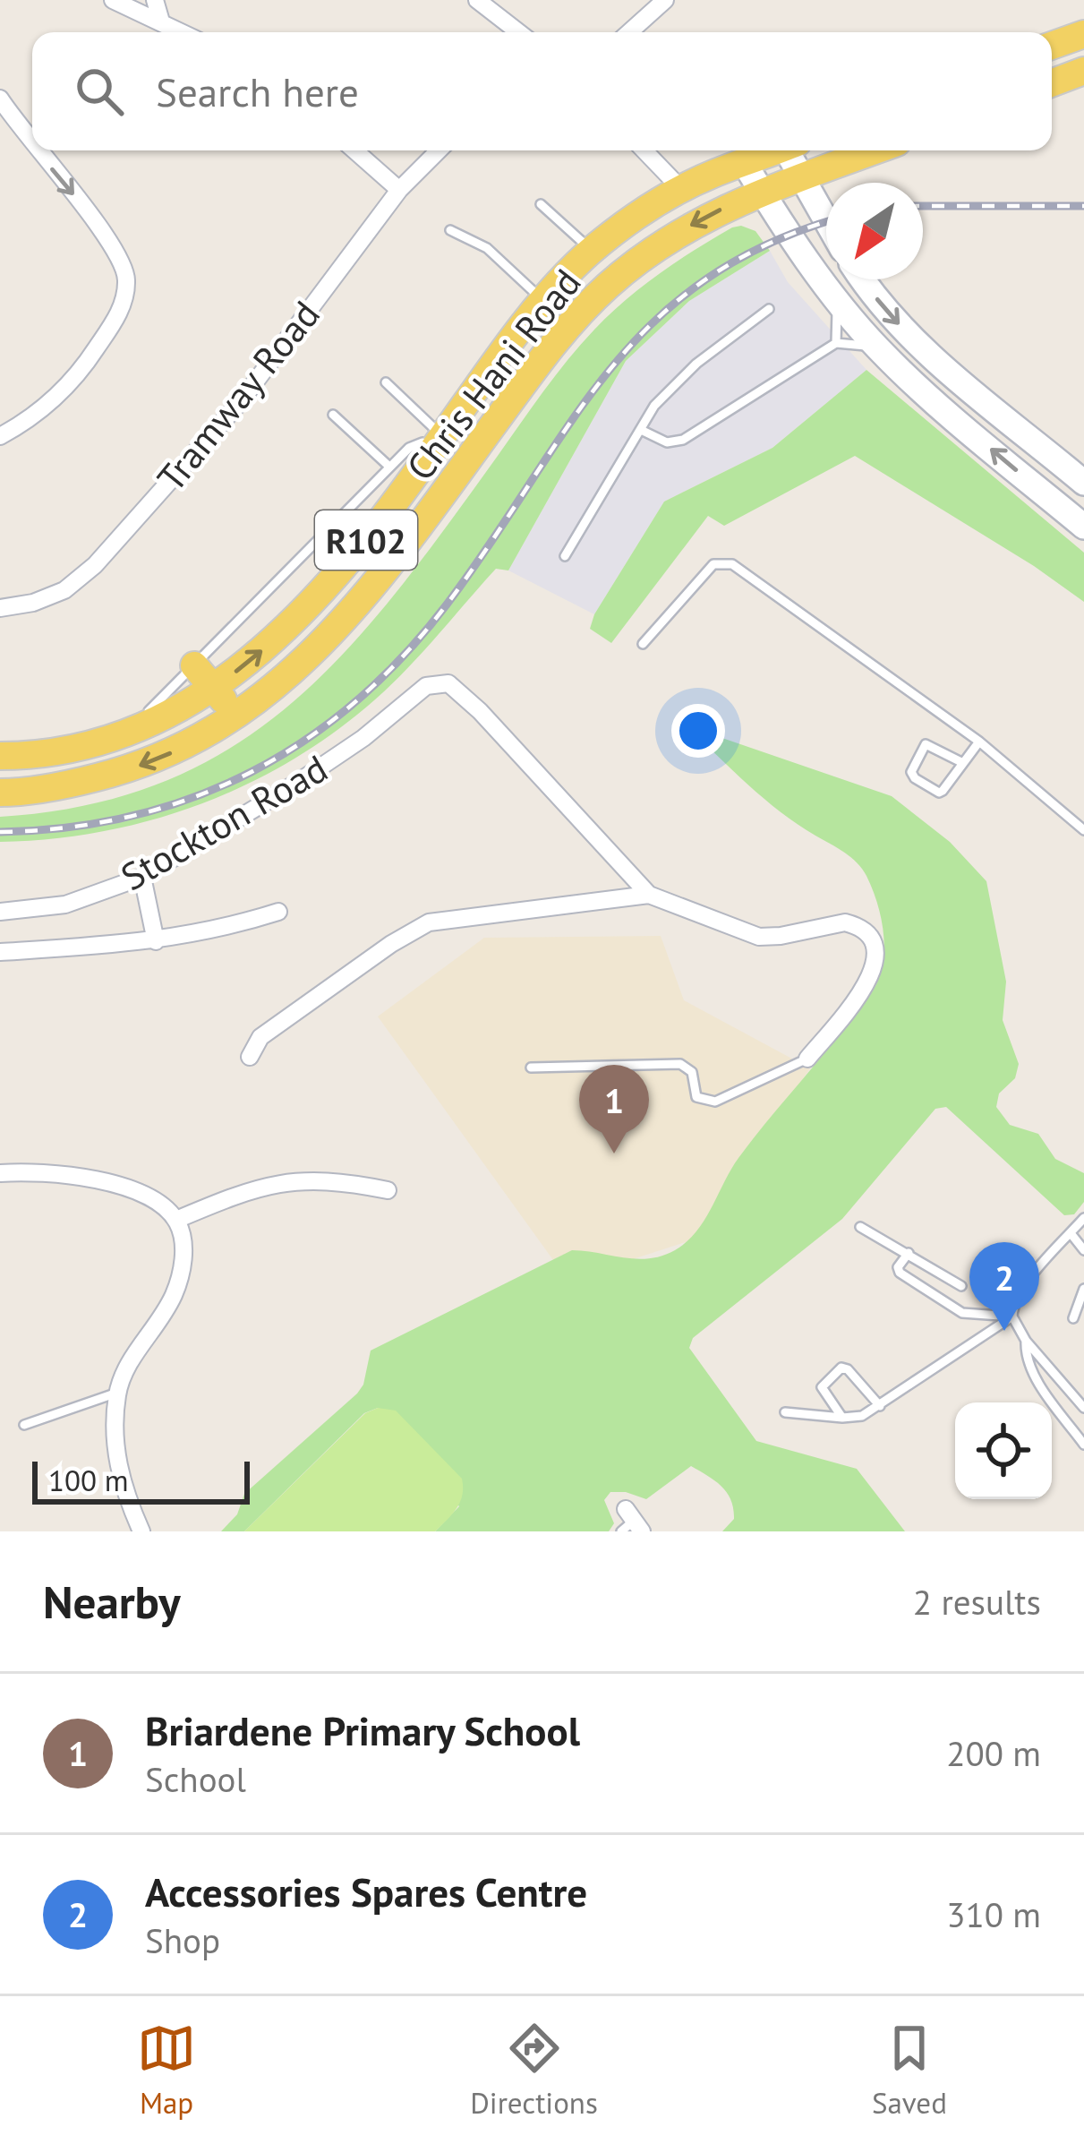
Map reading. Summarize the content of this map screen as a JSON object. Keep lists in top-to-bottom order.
{
  "streets": {
    "main road": ["Chris Hani Road", "R102"],
    "street": ["Tramway Road", "Stockton Road"]
  },
  "scale_bar": "100 m",
  "north": "bottom left",
  "page": {
    "search": "Search here",
    "pins": ["1", "2"],
    "scale": "100 m",
    "heading": ["Nearby", "2 results"],
    "list": [
      {
        "mark": "1",
        "name": "Briardene Primary School",
        "note": "School",
        "value": "200 m"
      },
      {
        "mark": "2",
        "name": "Accessories Spares Centre",
        "note": "Shop",
        "value": "310 m"
      }
    ],
    "nav": ["Map", "Directions", "Saved"]
  }
}
